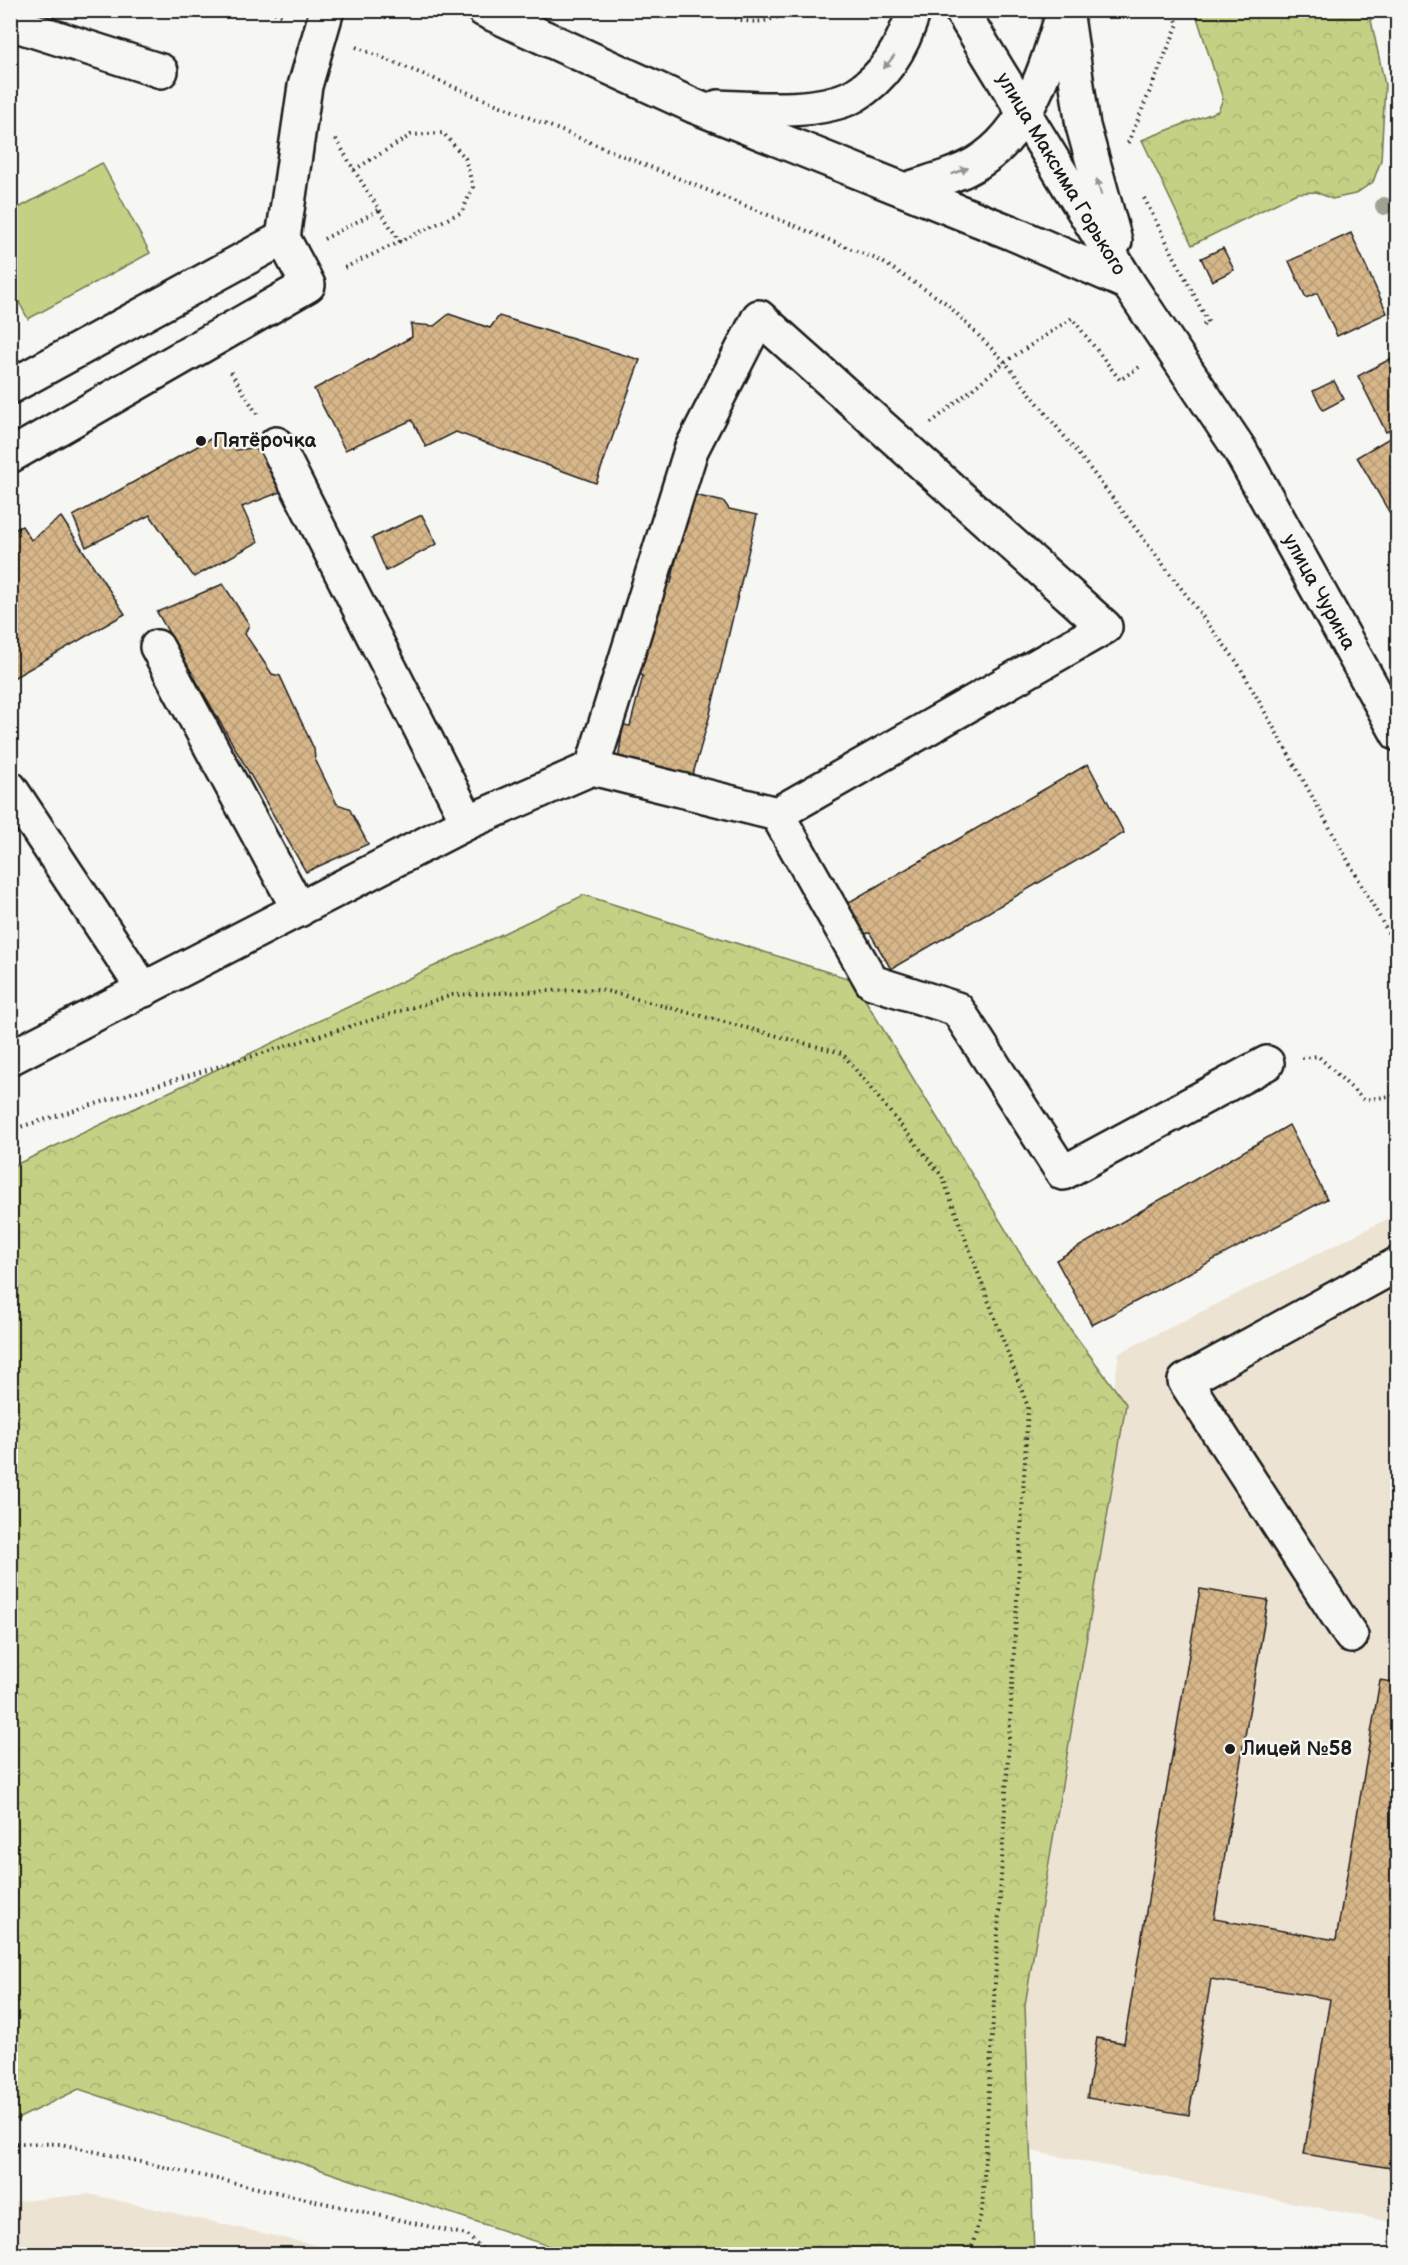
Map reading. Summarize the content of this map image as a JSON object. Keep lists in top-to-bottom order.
{
  "streets": {
    "street": ["улица Максима Горького", "улица Чурина"]
  },
  "crossings": [
    ["улица Максима Горького", "улица Чурина"]
  ],
  "places": ["Пятёрочка", "Лицей №58"]
}
